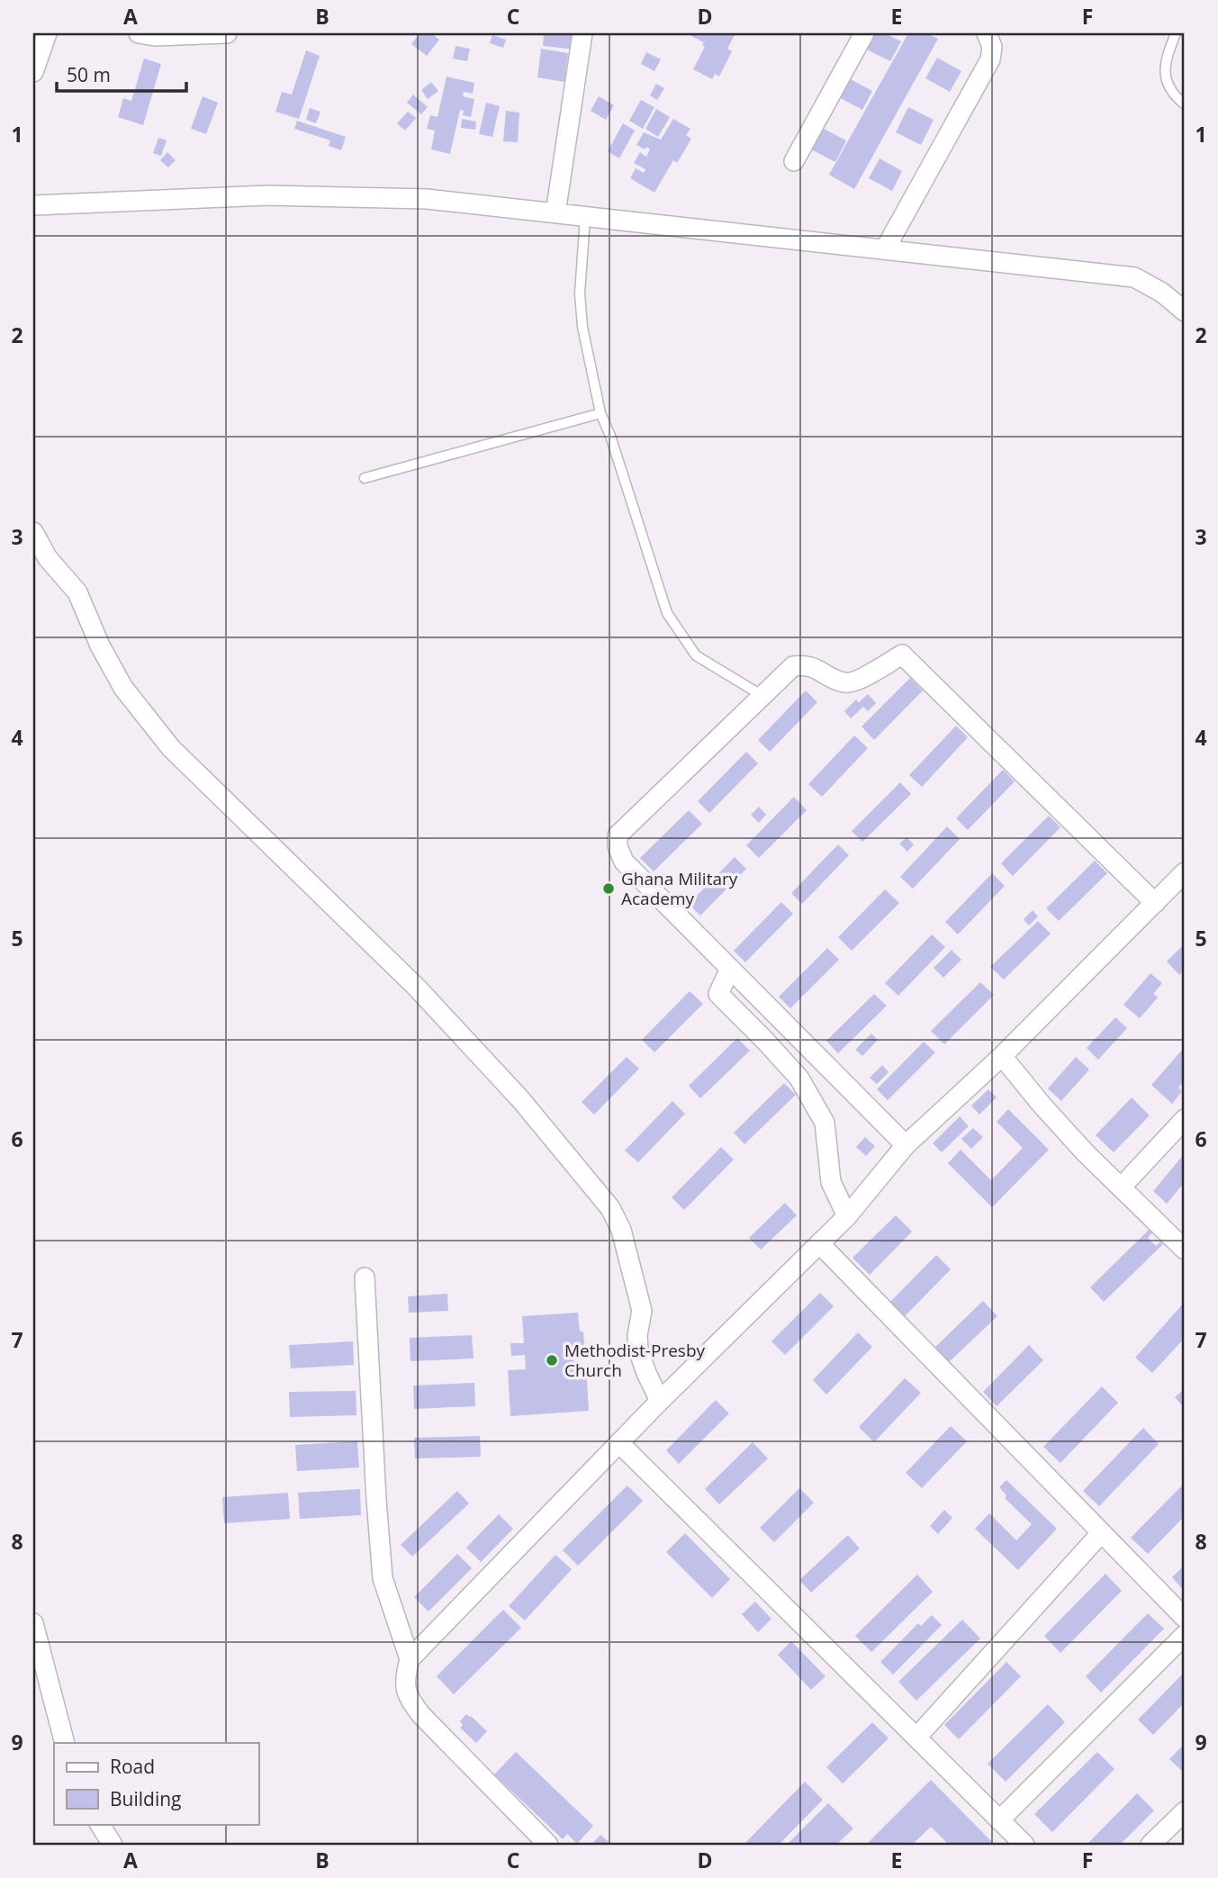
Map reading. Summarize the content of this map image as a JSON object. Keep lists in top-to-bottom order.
{
  "places": ["Ghana Military Academy", "Methodist-Presby Church"],
  "legend": ["Road", "Building"],
  "scale_bar": "50 m",
  "grid": {
    "columns": [
      "A",
      "B",
      "C",
      "D",
      "E",
      "F"
    ],
    "rows": [
      "1",
      "2",
      "3",
      "4",
      "5",
      "6",
      "7",
      "8",
      "9"
    ]
  }
}
